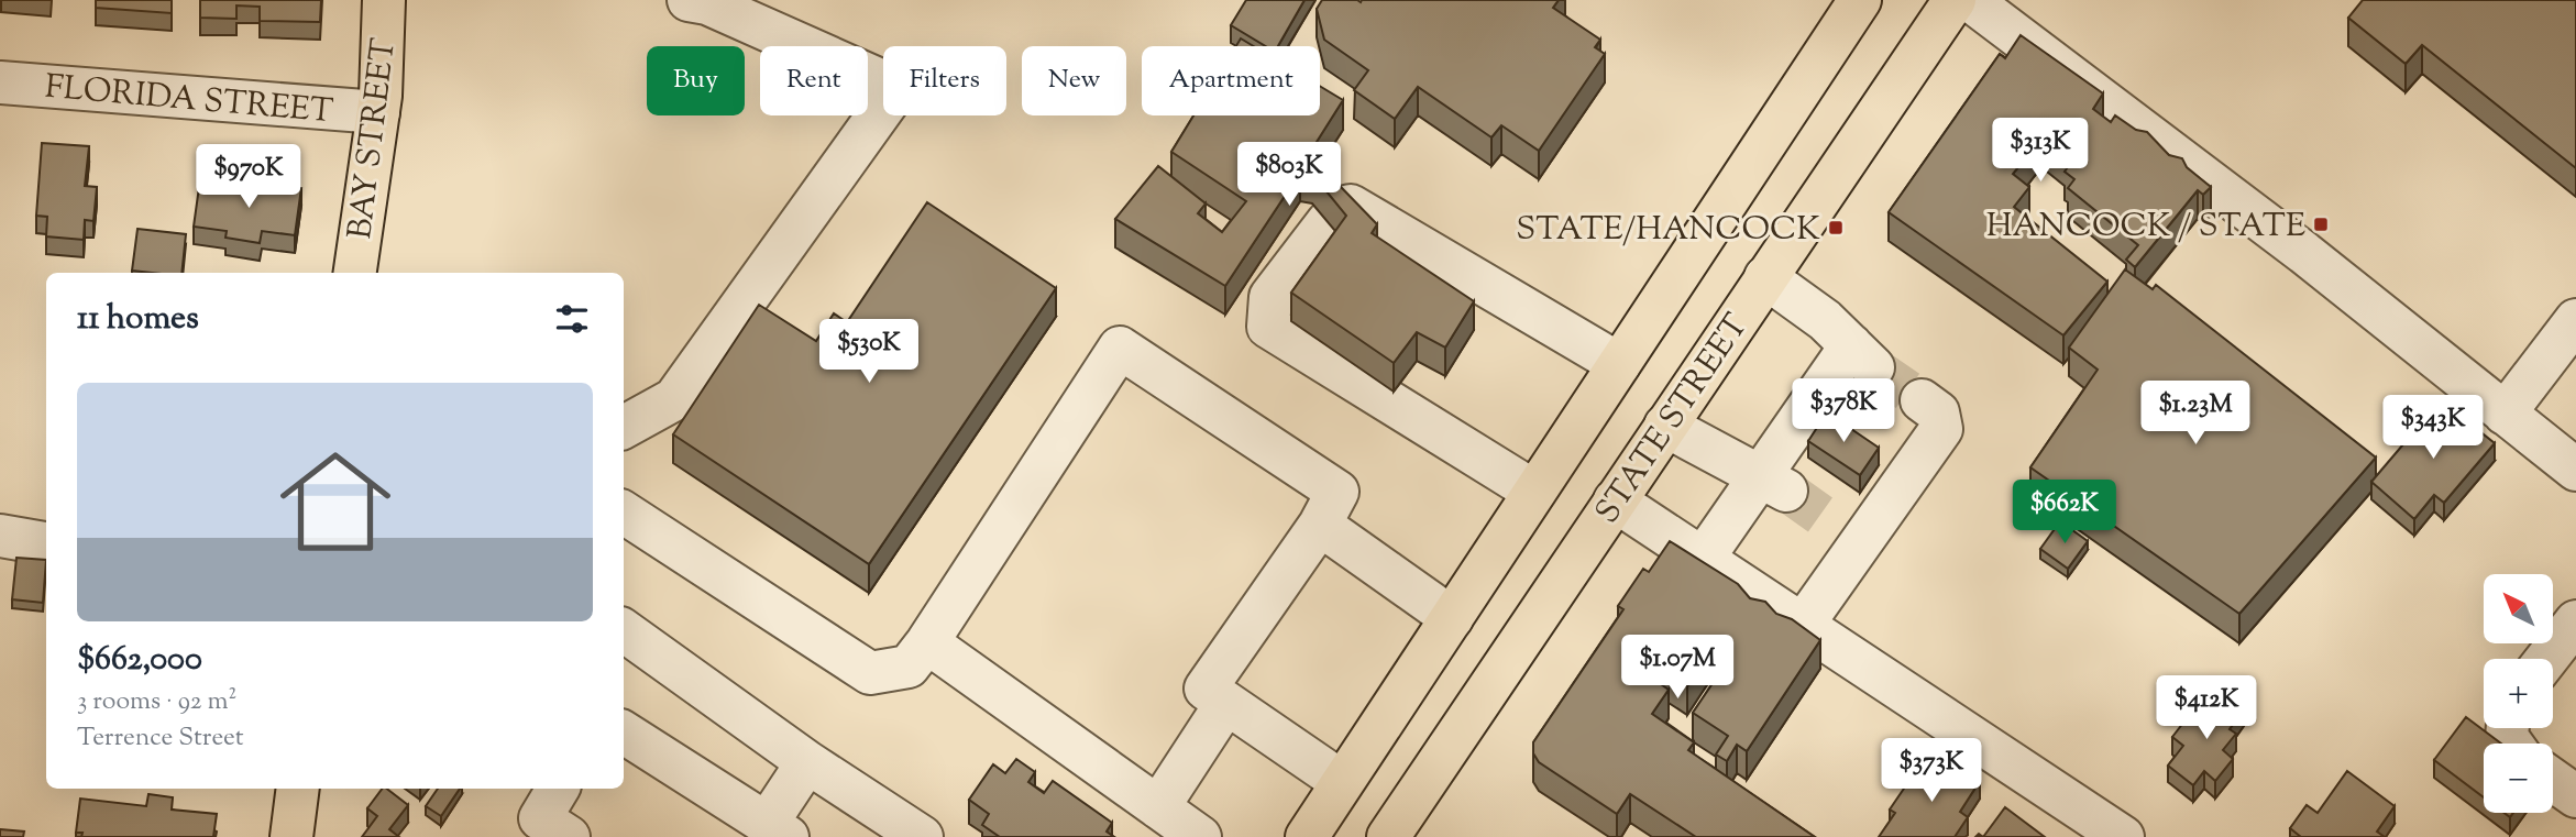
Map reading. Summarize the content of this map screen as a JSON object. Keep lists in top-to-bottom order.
{
  "streets": {
    "main road": ["BAY STREET", "STATE STREET"],
    "street": ["FLORIDA STREET"]
  },
  "crossings": [
    ["FLORIDA STREET", "BAY STREET"]
  ],
  "places": {
    "transit": ["HANCOCK / STATE", "STATE/HANCOCK"]
  },
  "north": "top left",
  "page": {
    "chip": [
      "Buy",
      "Rent",
      "Filters",
      "New",
      "Apartment"
    ],
    "price": [
      "$313K",
      "$803K",
      "$970K",
      "$530K",
      "$378K",
      "$1.23M",
      "$343K",
      "$662K",
      "$1.07M",
      "$412K",
      "$373K"
    ],
    "heading": "11 homes",
    "list": [
      {
        "name": "$662,000",
        "note": "3 rooms · 92 m² · Terrence Street"
      }
    ],
    "map_buttons": ["+", "−"]
  }
}
